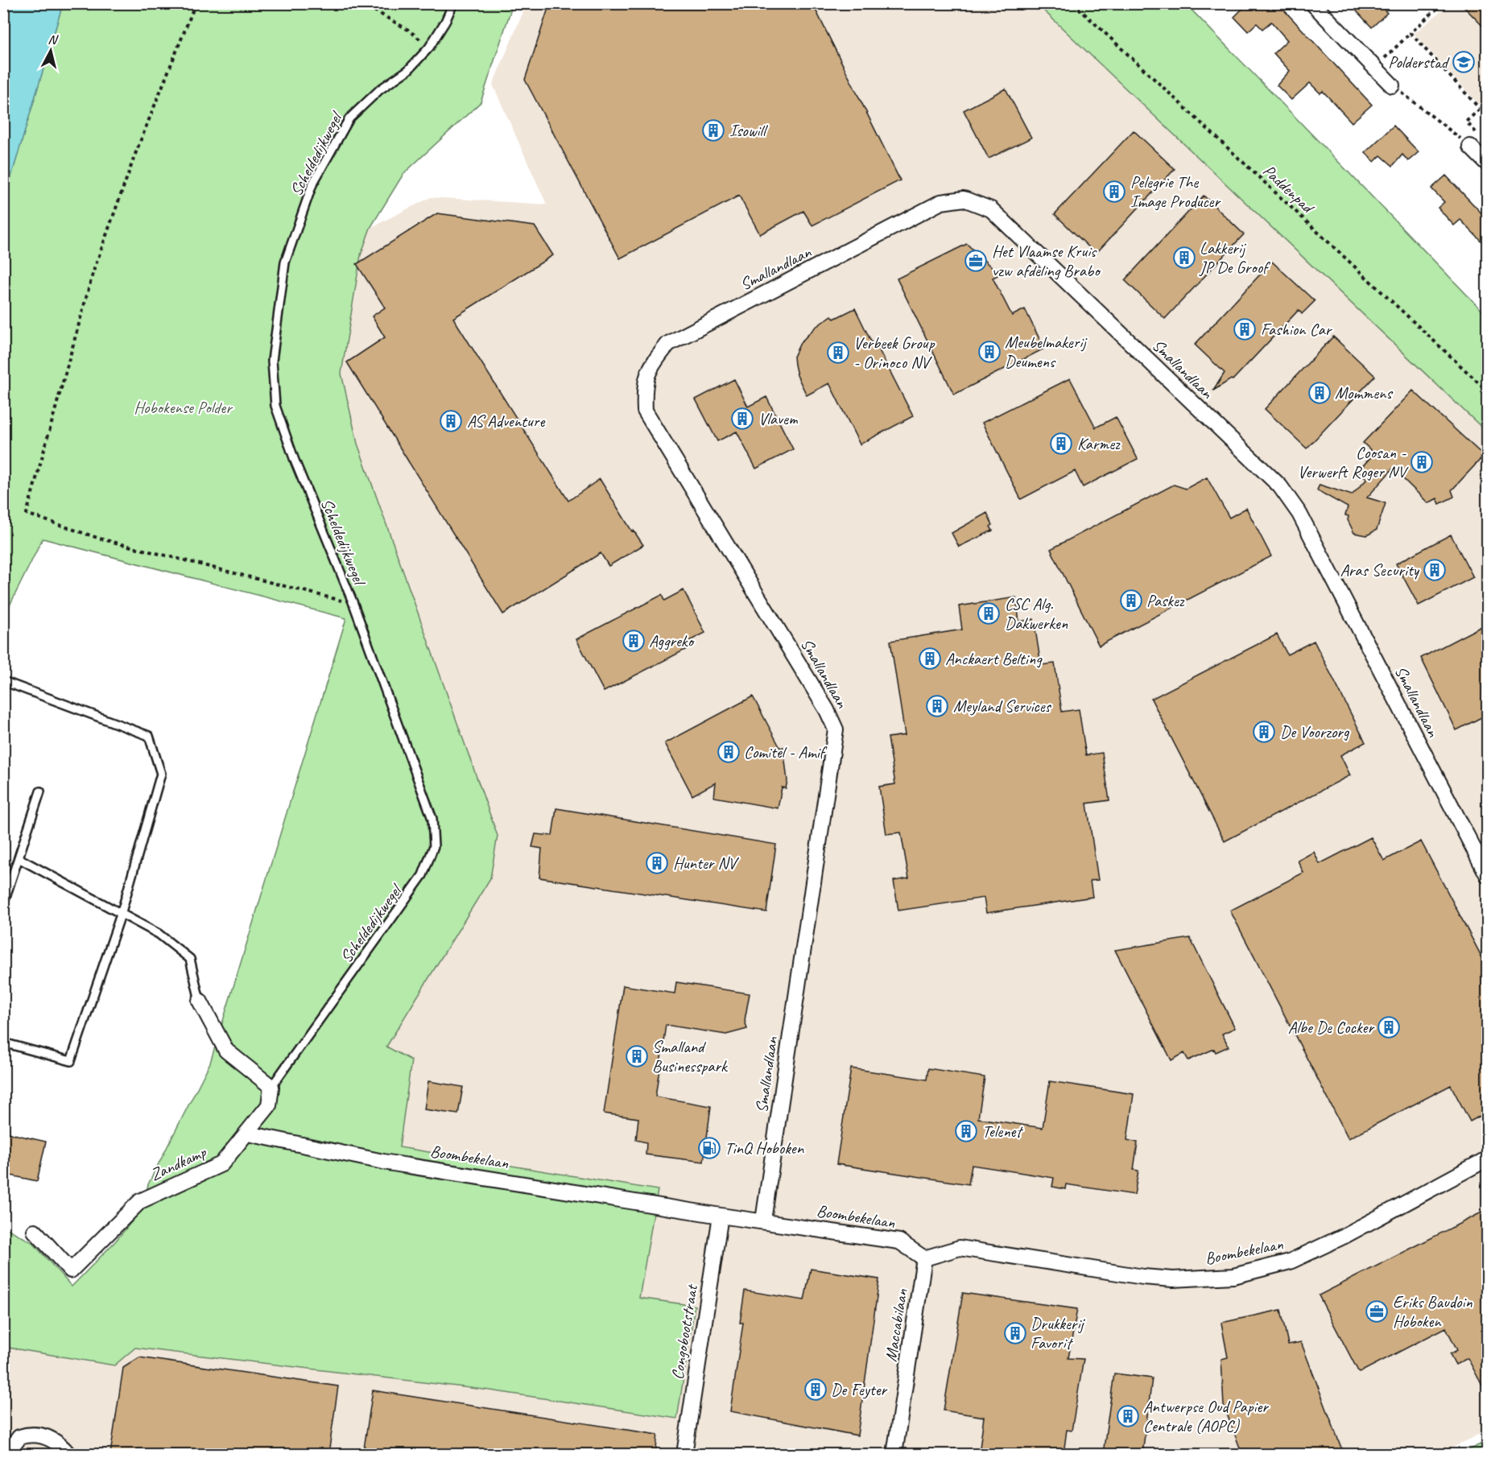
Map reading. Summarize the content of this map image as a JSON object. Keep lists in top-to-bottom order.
{
  "streets": {
    "street": [
      "Smallandlaan",
      "Boombekelaan",
      "Zandkamp",
      "Maccabilaan",
      "Congobootstraat"
    ],
    "lane": ["Scheldedijkwegel"],
    "path": ["Paddenpad"]
  },
  "crossings": [
    ["Scheldedijkwegel", "Zandkamp"],
    ["Smallandlaan", "Boombekelaan"],
    ["Boombekelaan", "Zandkamp"],
    ["Boombekelaan", "Maccabilaan"],
    ["Boombekelaan", "Congobootstraat"]
  ],
  "parks": ["Hobokense Polder"],
  "places": {
    "school or university": ["Polderstad"],
    "building": [
      "Isowill",
      "Pelegrie The Image Producer",
      "Lakkerij JP De Groof",
      "Fashion Car",
      "Meubelmakerij Deumens",
      "Verbeek Group - Orinoco NV",
      "Mommens",
      "Vlavem",
      "AS Adventure",
      "Karmez",
      "Coosan - Verwerft Roger NV",
      "Aras Security",
      "Paskez",
      "CSC Alg. Dakwerken",
      "Aggreko",
      "Anckaert Belting",
      "Meyland Services",
      "De Voorzorg",
      "Comitel - Amif",
      "Hunter NV",
      "Albe De Cocker",
      "Smalland Businesspark",
      "Telenet",
      "Drukkerij Favorit",
      "De Feyter",
      "Antwerpse Oud Papier Centrale (AOPC)"
    ],
    "office": ["Het Vlaamse Kruis vzw afdeling Brabo", "Eriks Baudoin Hoboken"],
    "fuel station": ["TinQ Hoboken"]
  },
  "north": "top"
}
